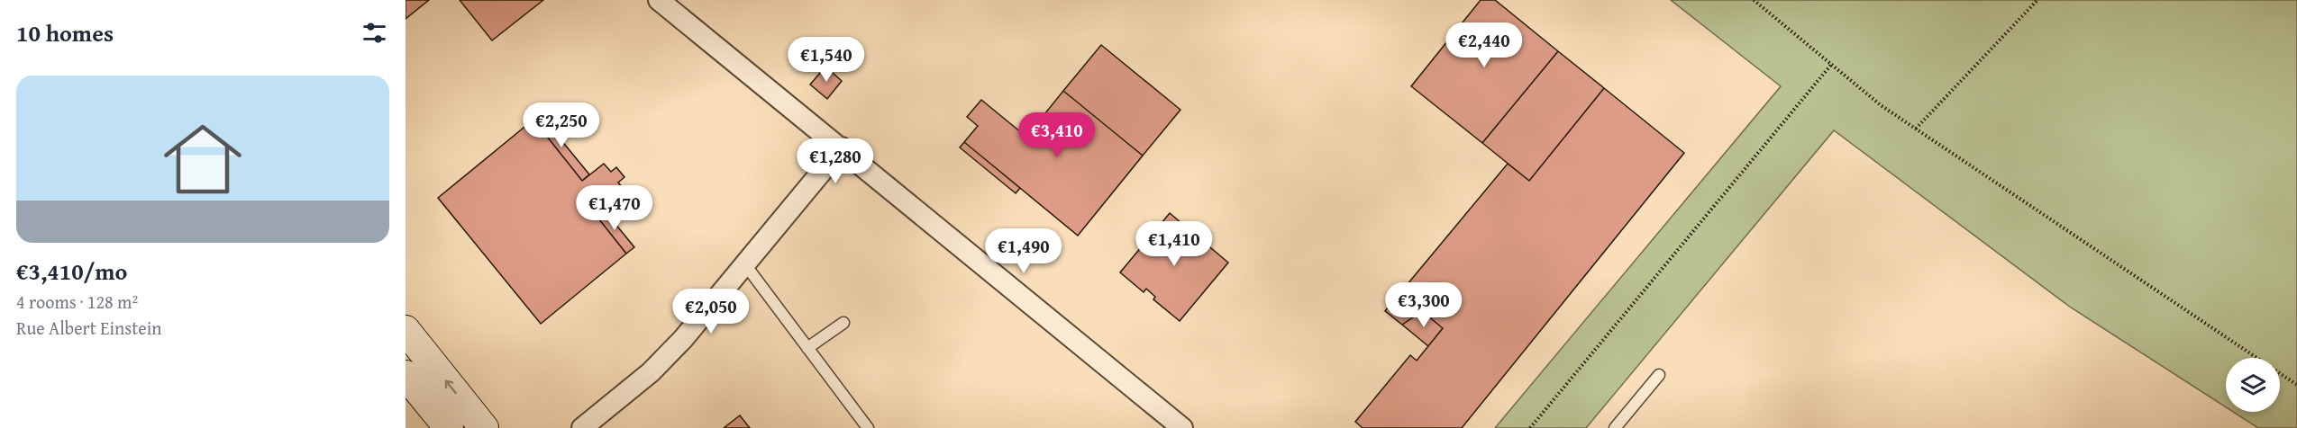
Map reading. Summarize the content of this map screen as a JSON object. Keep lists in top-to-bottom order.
{
  "page": {
    "heading": "10 homes",
    "price": [
      "€2,440",
      "€1,540",
      "€2,250",
      "€3,410",
      "€1,280",
      "€1,470",
      "€1,410",
      "€1,490",
      "€3,300",
      "€2,050"
    ],
    "list": [
      {
        "name": "€3,410/mo",
        "note": "4 rooms · 128 m² · Rue Albert Einstein"
      }
    ]
  }
}
